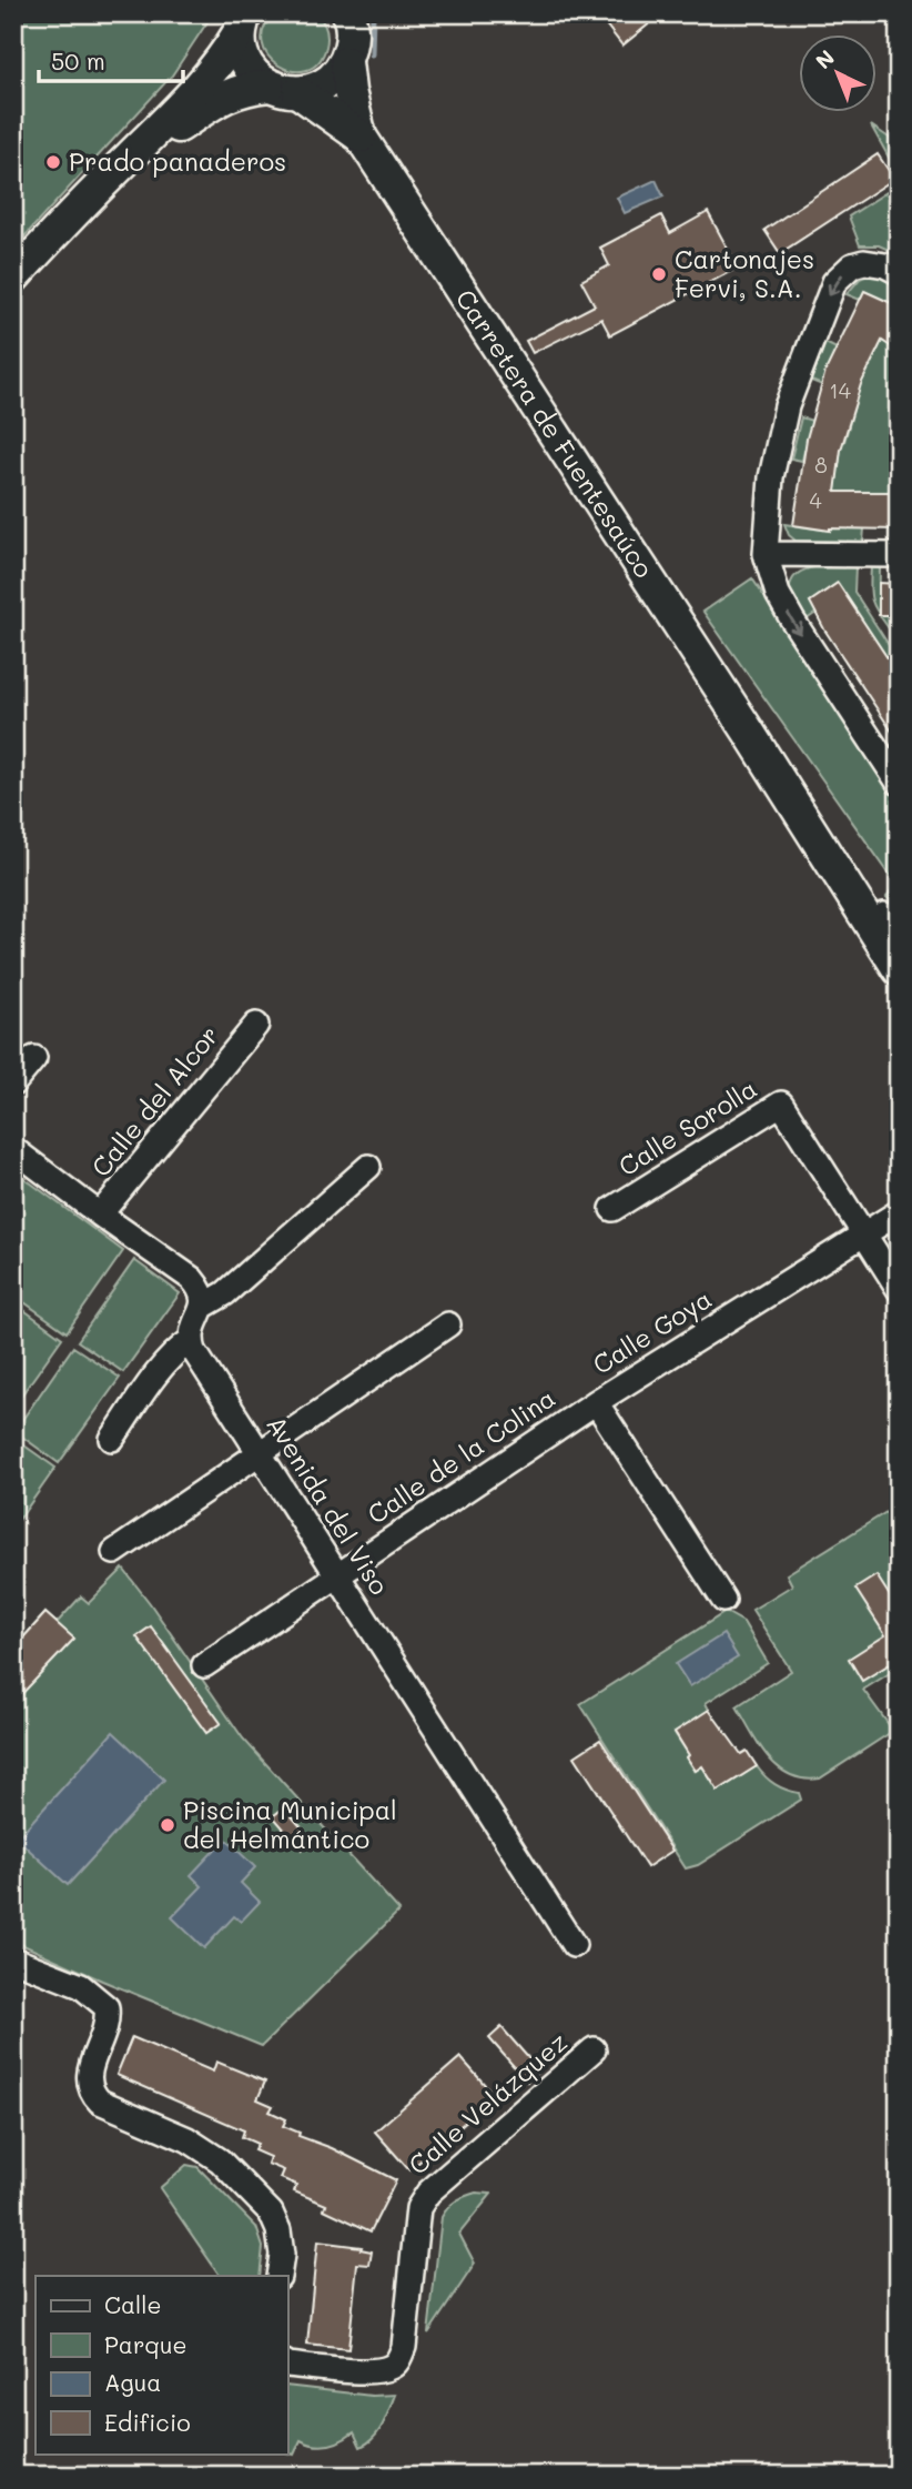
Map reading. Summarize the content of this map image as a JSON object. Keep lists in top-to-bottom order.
{
  "streets": {
    "main road": ["Carretera de Fuentesaúco"],
    "street": [
      "Calle del Alcor",
      "Calle Sorolla",
      "Calle Goya",
      "Calle de la Colina",
      "Avenida del Viso",
      "Calle Velázquez"
    ]
  },
  "crossings": [
    ["Calle Sorolla", "Calle Goya"],
    ["Calle Goya", "Calle de la Colina"],
    ["Calle de la Colina", "Avenida del Viso"]
  ],
  "places": ["Prado panaderos", "Cartonajes Fervi, S.A.", "Piscina Municipal del Helmántico"],
  "house_numbers": ["14", "8", "4"],
  "legend": [
    "Calle",
    "Parque",
    "Agua",
    "Edificio"
  ],
  "scale_bar": "50 m",
  "north": "top left"
}
